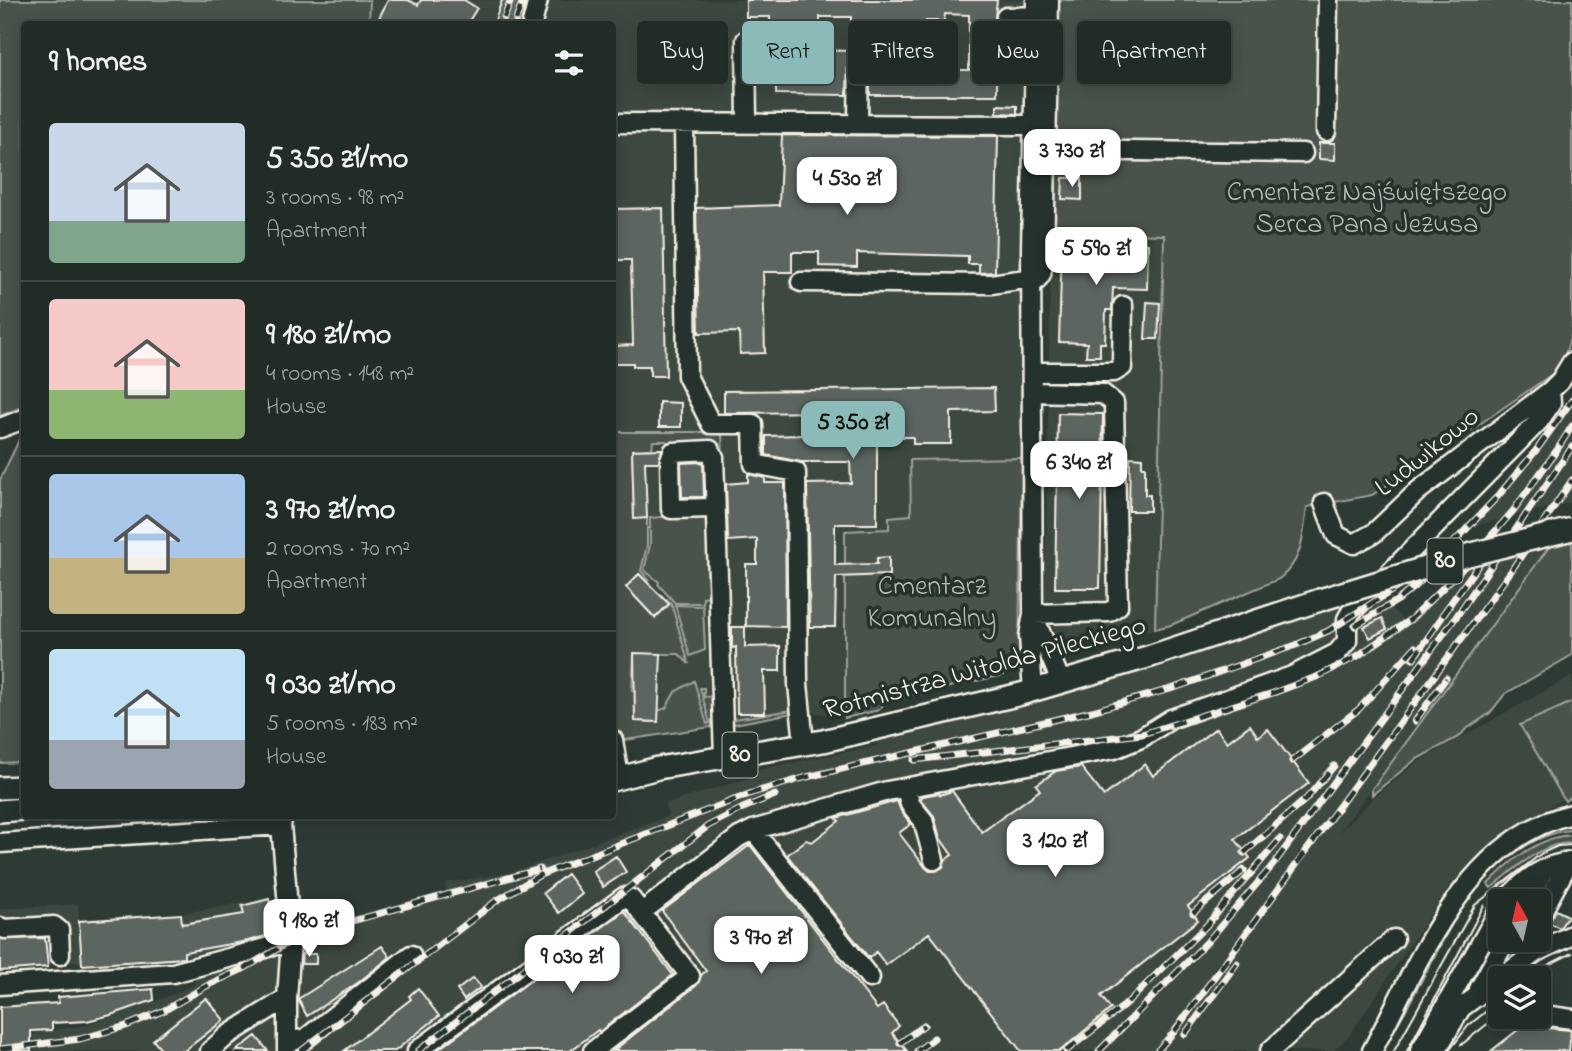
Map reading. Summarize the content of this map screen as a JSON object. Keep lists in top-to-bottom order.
{
  "streets": {
    "main road": ["80", "Rotmistrza Witolda Pileckiego"],
    "street": ["Ludwikowo"]
  },
  "parks": ["Cmentarz Najświętszego Serca Pana Jezusa", "Cmentarz Komunalny"],
  "north": "top",
  "page": {
    "chip": [
      "Buy",
      "Rent",
      "Filters",
      "New",
      "Apartment"
    ],
    "heading": "9 homes",
    "list": [
      {
        "name": "5 350 zł/mo",
        "note": "3 rooms · 98 m² · Apartment"
      },
      {
        "name": "9 180 zł/mo",
        "note": "4 rooms · 148 m² · House"
      },
      {
        "name": "3 970 zł/mo",
        "note": "2 rooms · 70 m² · Apartment"
      },
      {
        "name": "9 030 zł/mo",
        "note": "5 rooms · 183 m² · House"
      }
    ],
    "price": [
      "3 730 zł",
      "4 530 zł",
      "5 590 zł",
      "5 350 zł",
      "6 340 zł",
      "3 120 zł",
      "9 180 zł",
      "3 970 zł",
      "9 030 zł"
    ]
  }
}
